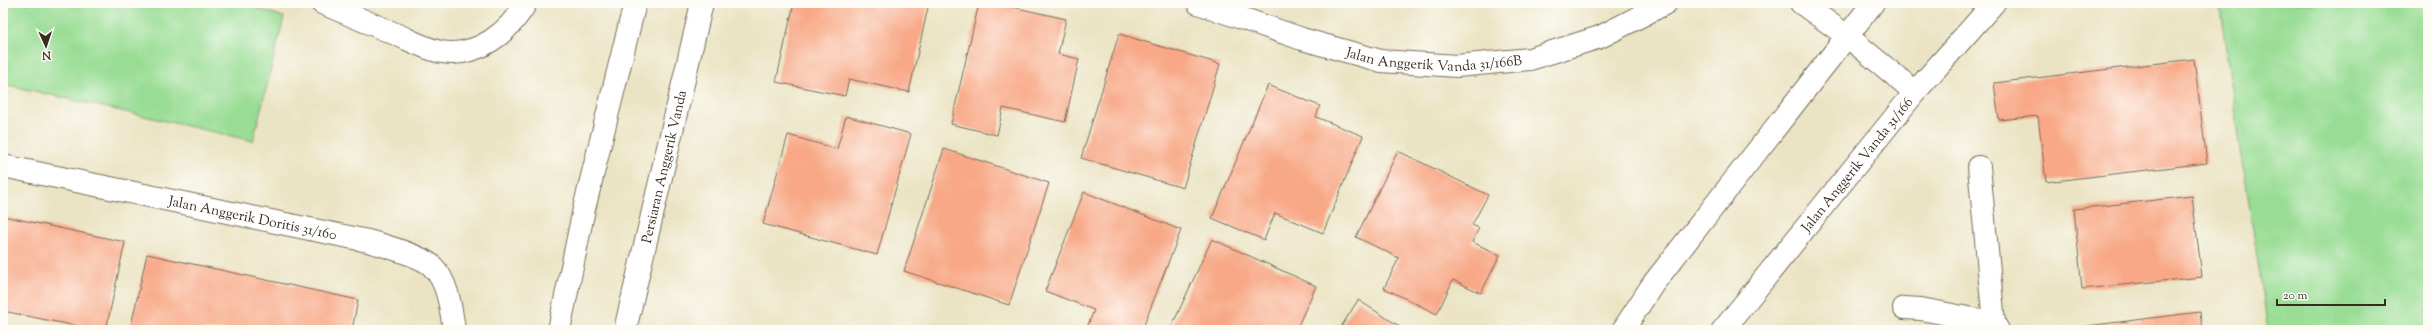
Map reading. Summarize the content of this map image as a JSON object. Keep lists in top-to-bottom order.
{
  "streets": {
    "street": [
      "Jalan Anggerik Vanda 31/166B",
      "Jalan Anggerik Vanda 31/166",
      "Persiaran Anggerik Vanda",
      "Jalan Anggerik Doritis 31/160"
    ]
  },
  "scale_bar": "20 m",
  "north": "bottom"
}
